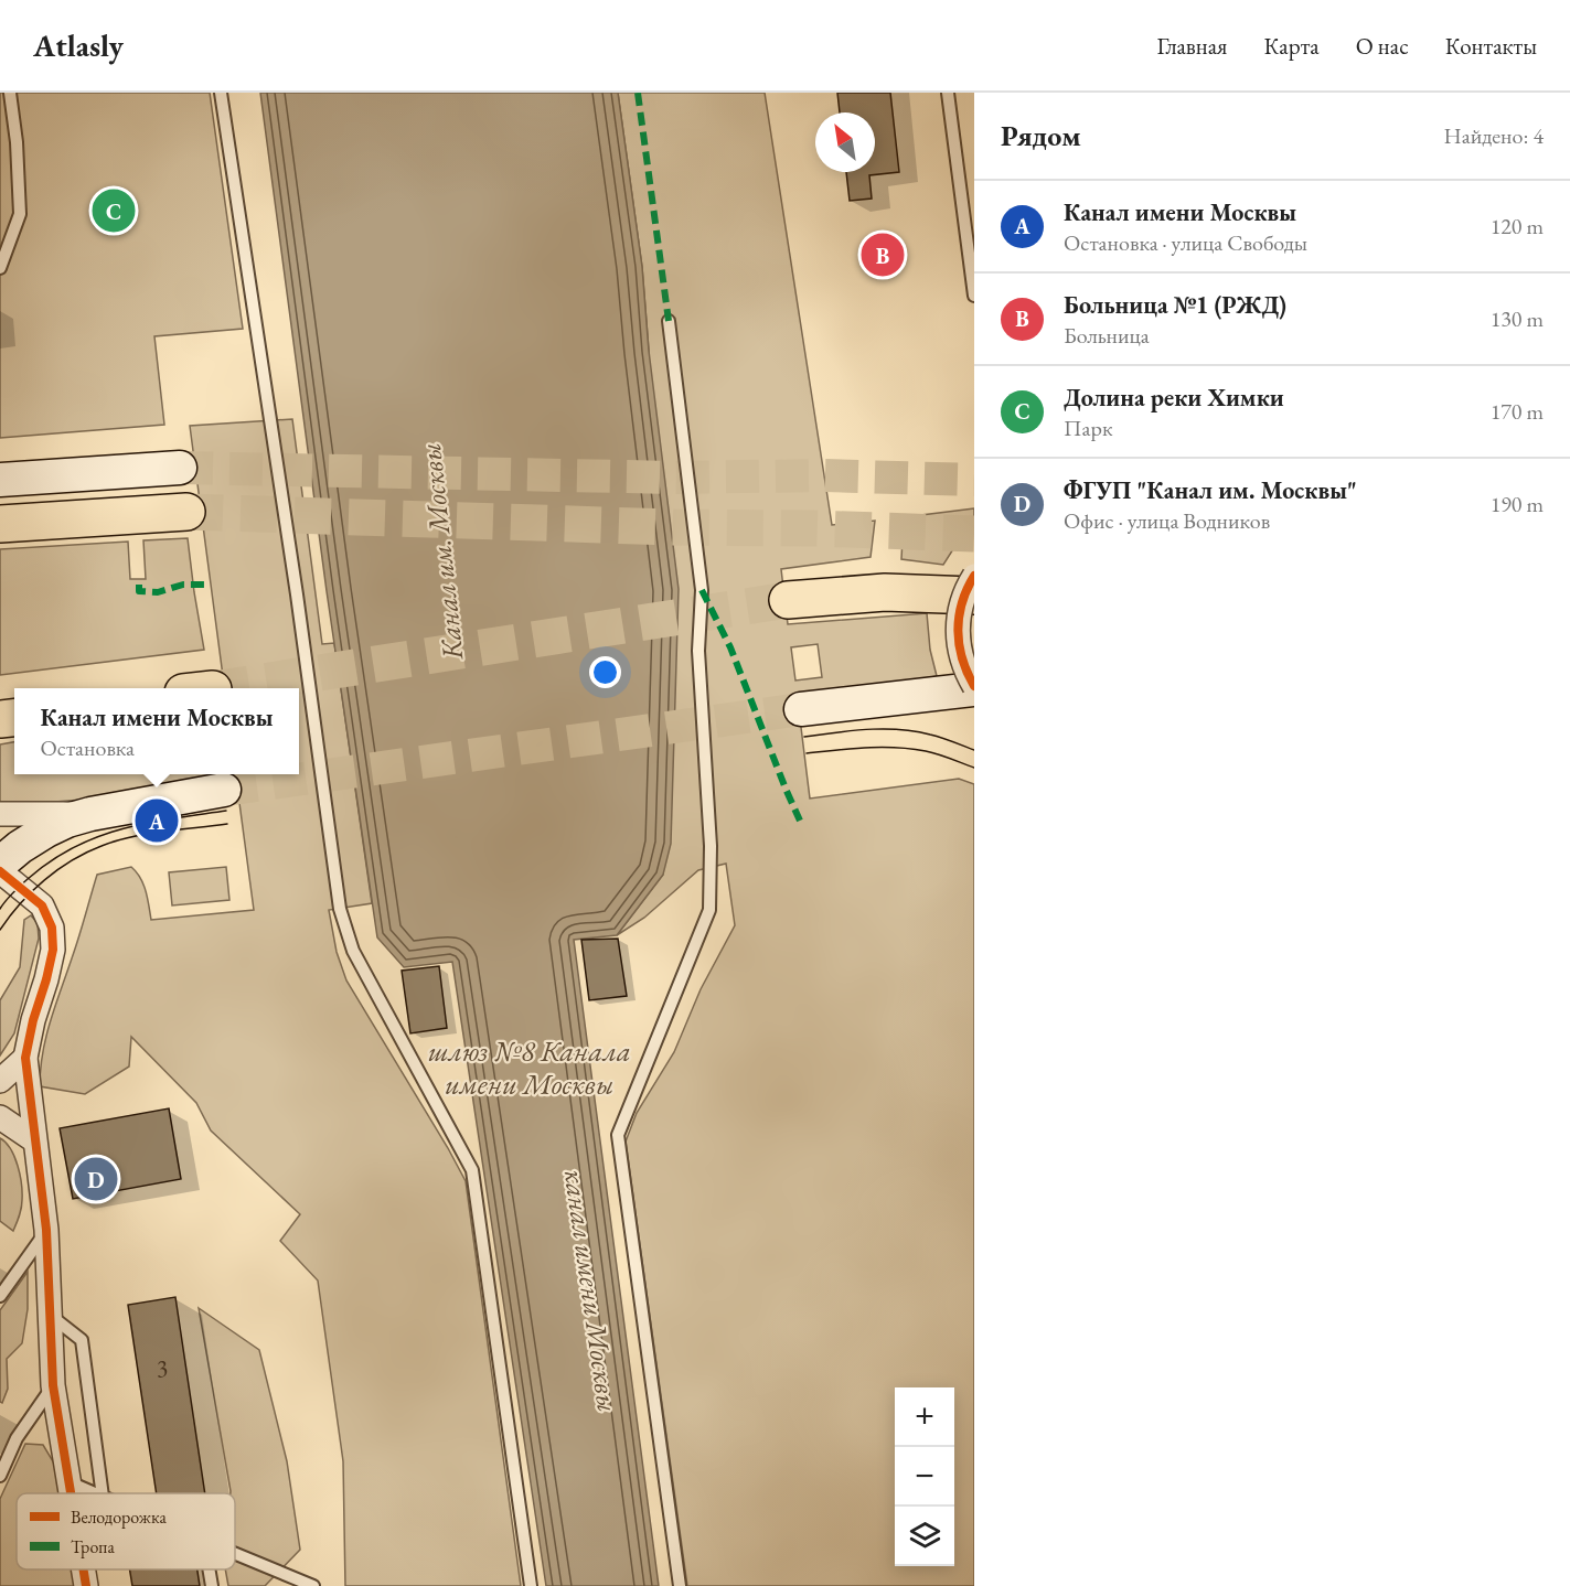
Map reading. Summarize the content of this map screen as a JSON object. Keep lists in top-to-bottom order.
{
  "water": ["Канал им. Москвы", "шлюз №8 Канала имени Москвы", "канал имени Москвы"],
  "house_numbers": ["3"],
  "legend": ["Велодорожка", "Тропа"],
  "north": "top left",
  "page": {
    "header": "Atlasly",
    "nav": [
      "Главная",
      "Карта",
      "О нас",
      "Контакты"
    ],
    "heading": ["Рядом", "Найдено: 4"],
    "list": [
      {
        "mark": "A",
        "name": "Канал имени Москвы",
        "note": "Остановка · улица Свободы",
        "value": "120 m"
      },
      {
        "mark": "B",
        "name": "Больница №1 (РЖД)",
        "note": "Больница",
        "value": "130 m"
      },
      {
        "mark": "C",
        "name": "Долина реки Химки",
        "note": "Парк",
        "value": "170 m"
      },
      {
        "mark": "D",
        "name": "ФГУП \"Канал им. Москвы\"",
        "note": "Офис · улица Водников",
        "value": "190 m"
      }
    ],
    "pins": [
      "C",
      "B",
      "A",
      "D"
    ],
    "popup": ["Канал имени Москвы", "Остановка"],
    "map_buttons": ["+", "−"]
  }
}
